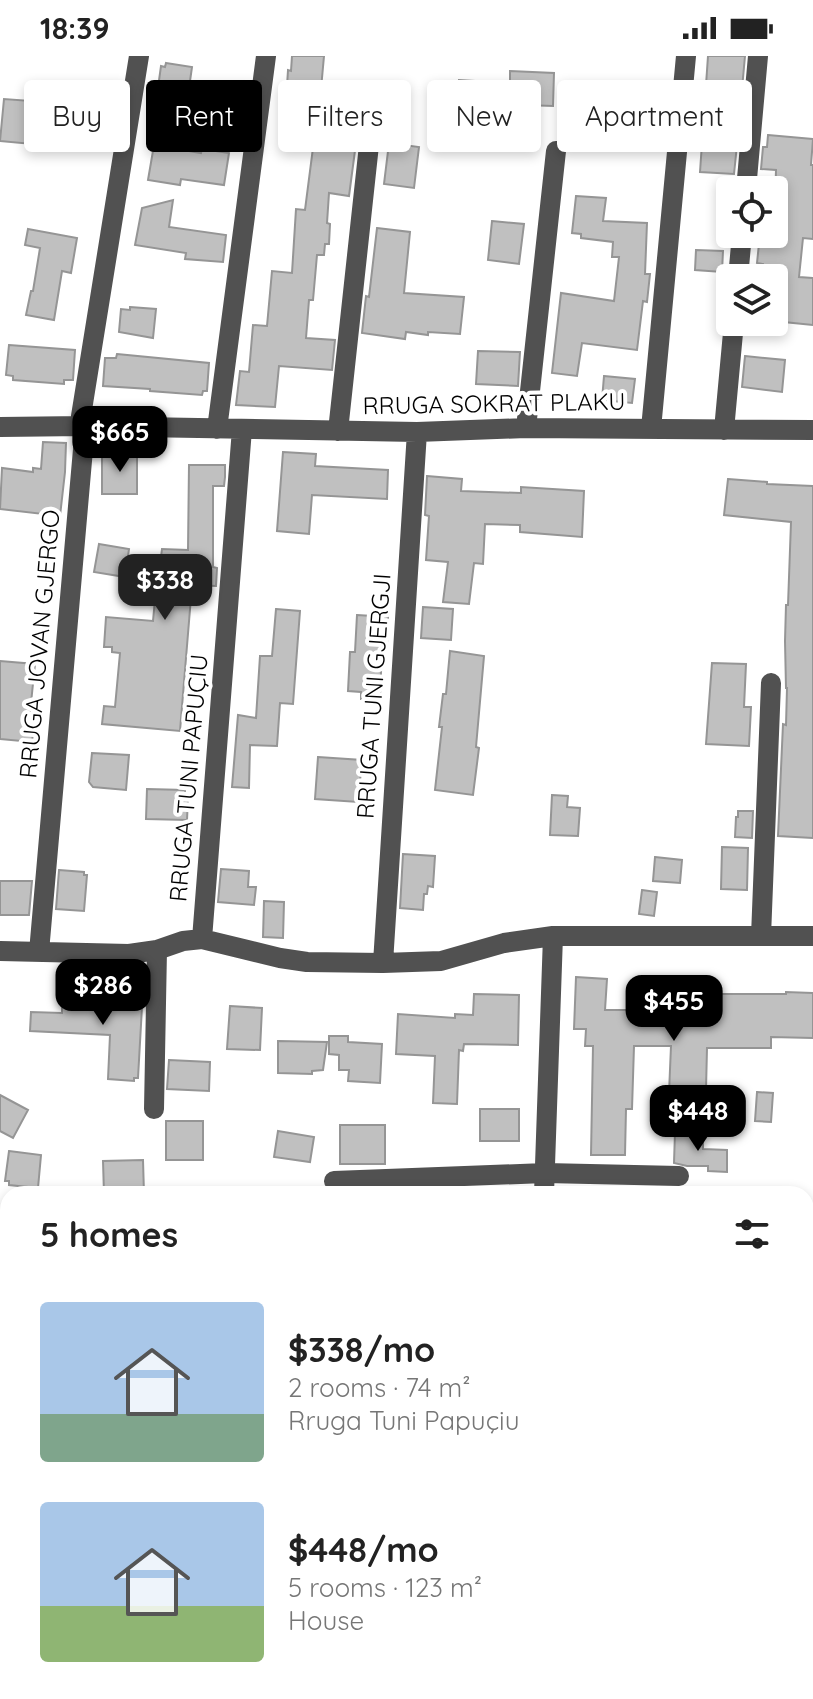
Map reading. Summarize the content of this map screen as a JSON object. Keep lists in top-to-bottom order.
{
  "streets": {
    "street": [
      "RRUGA SOKRAT PLAKU",
      "RRUGA JOVAN GJERGO",
      "RRUGA TUNI GJERGJI",
      "RRUGA TUNI PAPUÇIU"
    ]
  },
  "crossings": [
    ["RRUGA SOKRAT PLAKU", "RRUGA JOVAN GJERGO"],
    ["RRUGA SOKRAT PLAKU", "RRUGA TUNI GJERGJI"],
    ["RRUGA SOKRAT PLAKU", "RRUGA TUNI PAPUÇIU"]
  ],
  "page": {
    "status": "18:39",
    "chip": [
      "Buy",
      "Rent",
      "Filters",
      "New",
      "Apartment"
    ],
    "price": [
      "$665",
      "$338",
      "$286",
      "$455",
      "$448"
    ],
    "heading": "5 homes",
    "list": [
      {
        "name": "$338/mo",
        "note": "2 rooms · 74 m² · Rruga Tuni Papuçiu"
      },
      {
        "name": "$448/mo",
        "note": "5 rooms · 123 m² · House"
      }
    ]
  }
}
